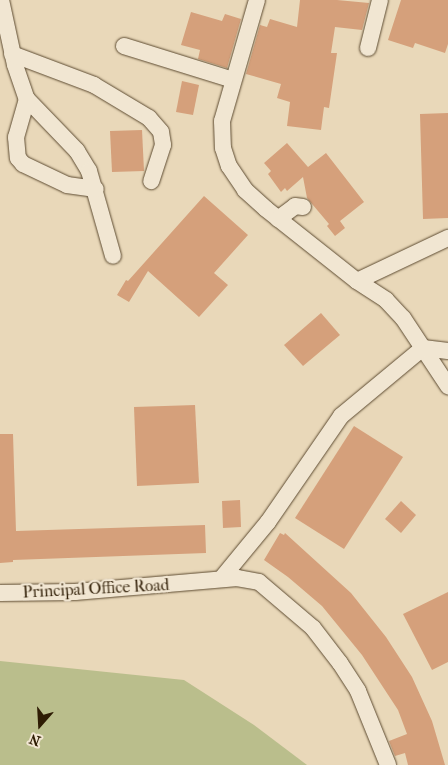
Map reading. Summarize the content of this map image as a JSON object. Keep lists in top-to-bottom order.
{
  "streets": {
    "street": ["Principal Office Road"]
  },
  "north": "bottom"
}
